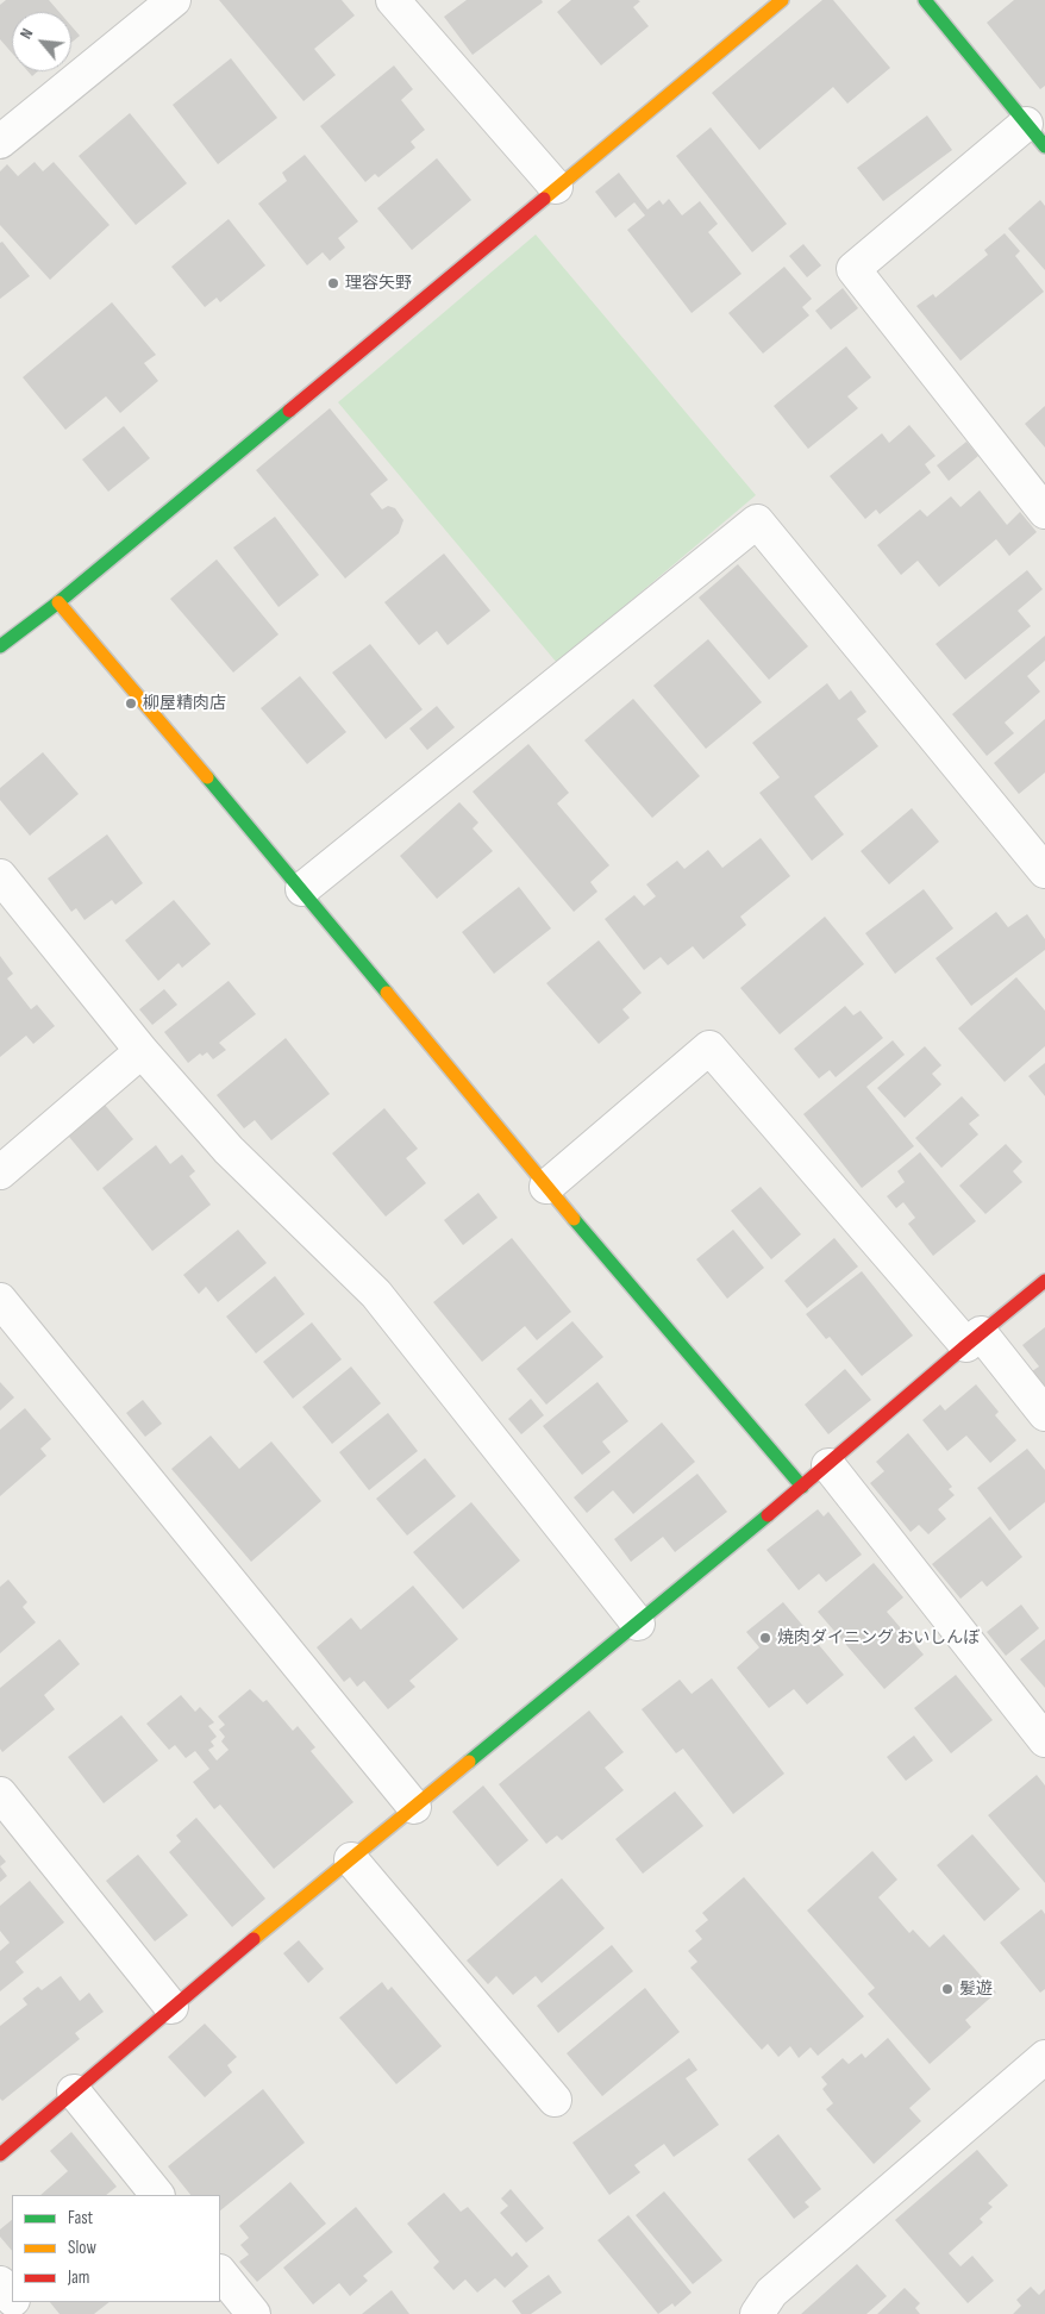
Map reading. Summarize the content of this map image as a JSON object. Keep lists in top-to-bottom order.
{
  "places": [
    "理容矢野",
    "柳屋精肉店",
    "焼肉ダイニング おいしんぼ",
    "髪遊"
  ],
  "legend": ["Fast", "Slow", "Jam"],
  "north": "top left"
}
